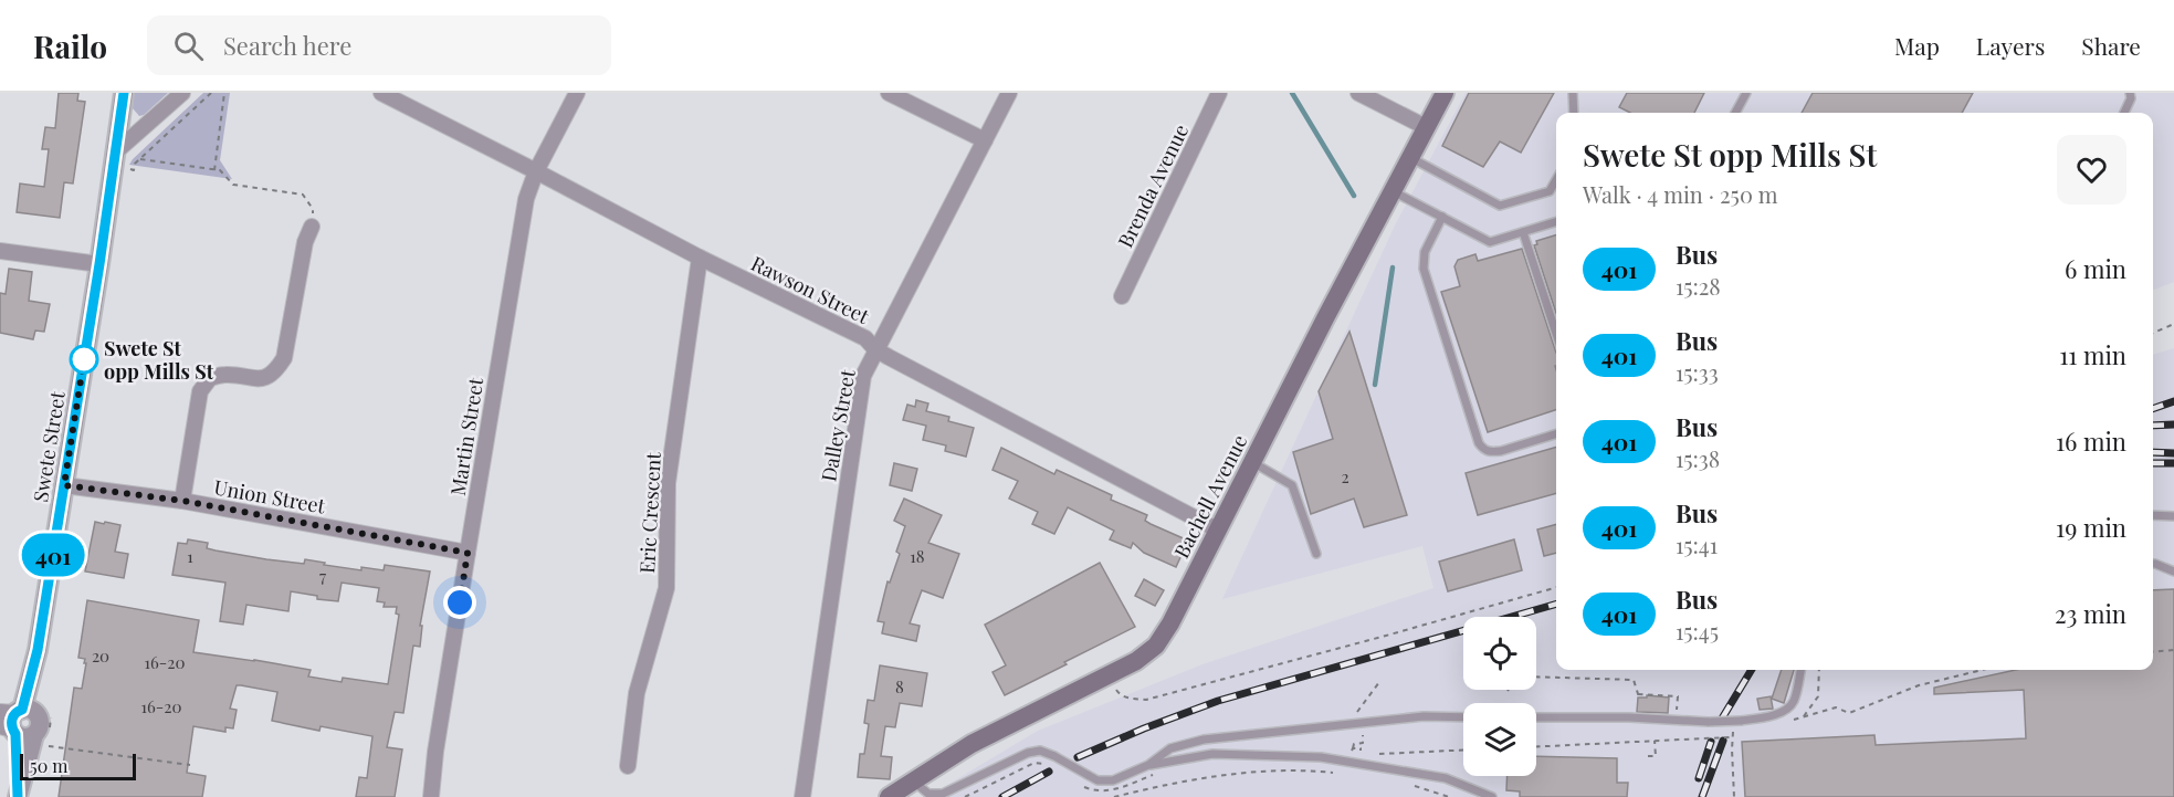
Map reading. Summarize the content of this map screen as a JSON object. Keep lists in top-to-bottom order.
{
  "streets": {
    "main road": ["Bachell Avenue"],
    "street": [
      "Brenda Avenue",
      "Rawson Street",
      "Dalley Street",
      "Martin Street",
      "Swete Street",
      "Union Street",
      "Eric Crescent"
    ]
  },
  "crossings": [
    ["Rawson Street", "Dalley Street"],
    ["Rawson Street", "Martin Street"],
    ["Rawson Street", "Bachell Avenue"],
    ["Rawson Street", "Eric Crescent"],
    ["Martin Street", "Union Street"],
    ["Swete Street", "Union Street"]
  ],
  "places": ["Swete St opp Mills St"],
  "lines": ["bus line 401"],
  "house_numbers": [
    "2",
    "1",
    "18",
    "7",
    "20",
    "16-20",
    "8",
    "16-20"
  ],
  "scale_bar": "50 m",
  "page": {
    "header": "Railo",
    "search": "Search here",
    "nav": ["Map", "Layers", "Share"],
    "on_map": "401",
    "heading": ["Swete St opp Mills St", "Walk · 4 min · 250 m"],
    "list": [
      {
        "mark": "401",
        "name": "Bus",
        "note": "15:28",
        "value": "6 min"
      },
      {
        "mark": "401",
        "name": "Bus",
        "note": "15:33",
        "value": "11 min"
      },
      {
        "mark": "401",
        "name": "Bus",
        "note": "15:38",
        "value": "16 min"
      },
      {
        "mark": "401",
        "name": "Bus",
        "note": "15:41",
        "value": "19 min"
      },
      {
        "mark": "401",
        "name": "Bus",
        "note": "15:45",
        "value": "23 min"
      }
    ],
    "scale": "50 m"
  }
}
